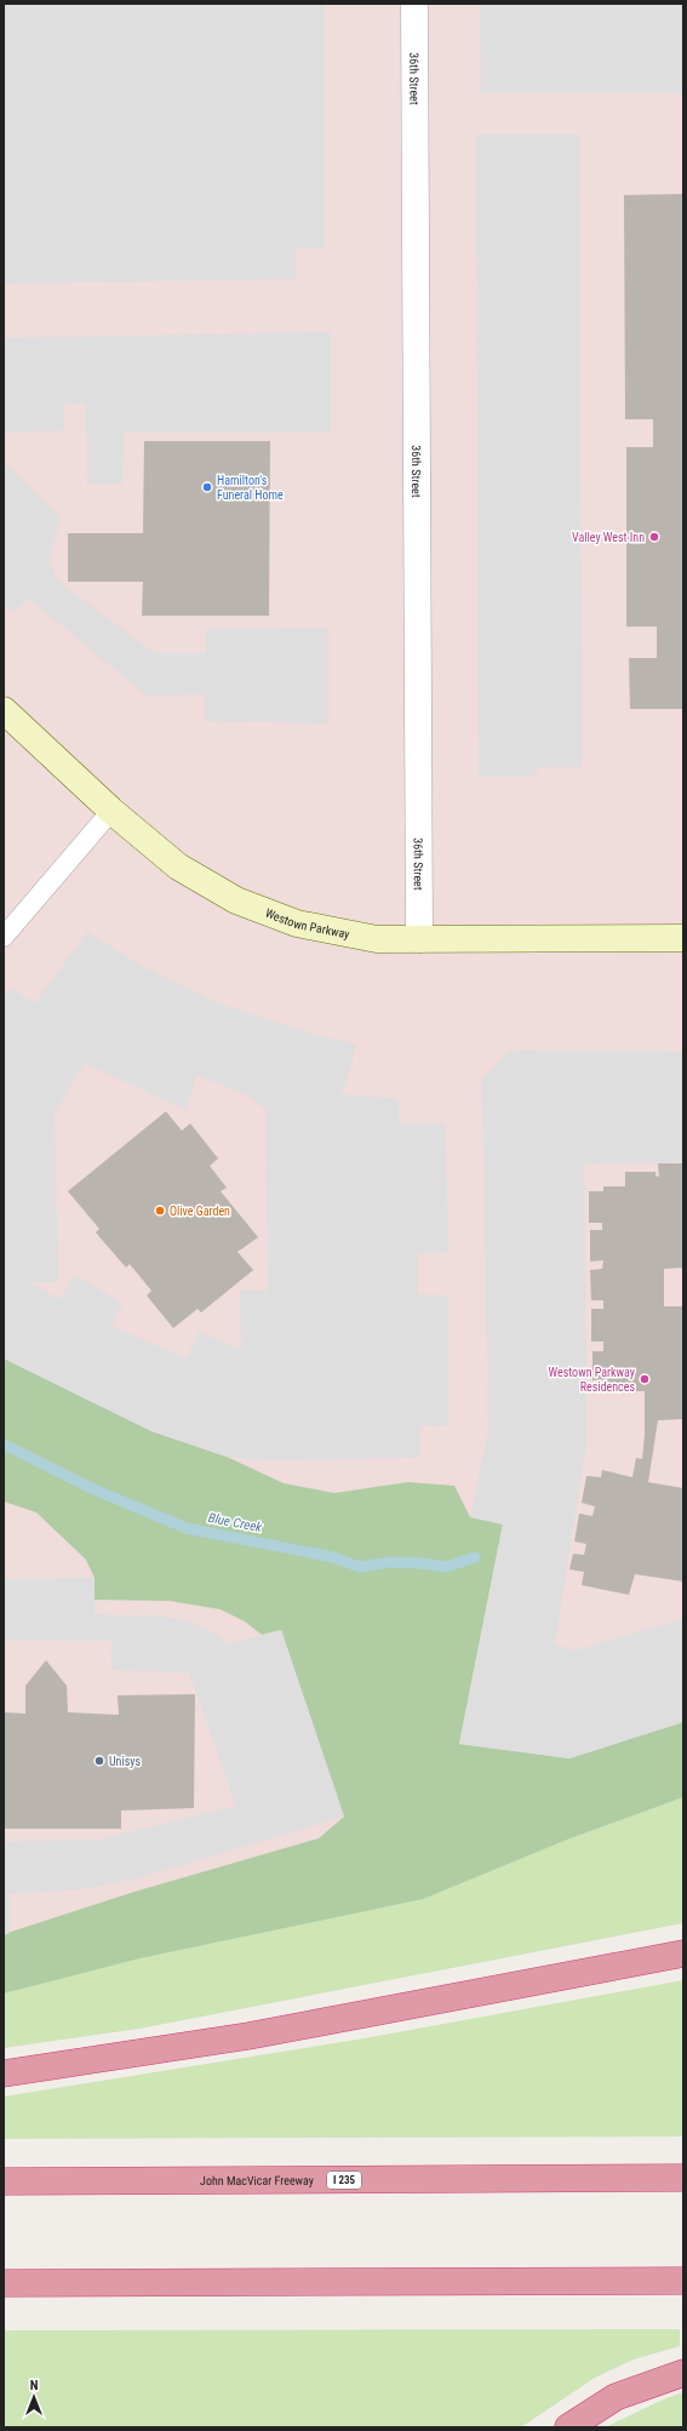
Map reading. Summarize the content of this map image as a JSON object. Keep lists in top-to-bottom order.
{
  "streets": {
    "highway": ["John MacVicar Freeway", "I 235"],
    "street": ["36th Street", "Westown Parkway"]
  },
  "crossings": [
    ["36th Street", "Westown Parkway"]
  ],
  "water": ["Blue Creek"],
  "places": [
    "Hamilton's Funeral Home",
    "Valley West Inn",
    "Olive Garden",
    "Westown Parkway Residences",
    "Unisys"
  ],
  "north": "top"
}
